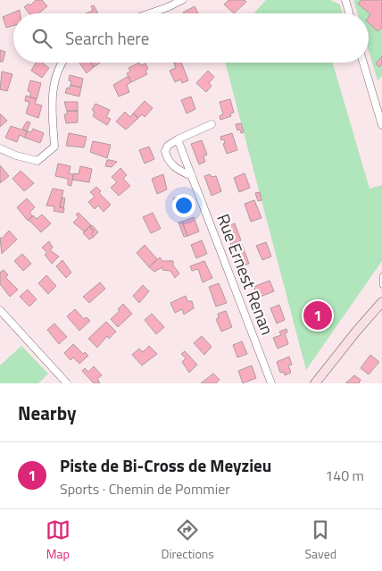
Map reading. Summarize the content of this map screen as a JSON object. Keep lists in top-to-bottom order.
{
  "streets": {
    "street": ["Rue Ernest Renan"]
  },
  "page": {
    "search": "Search here",
    "pins": "1",
    "heading": "Nearby",
    "list": [
      {
        "mark": "1",
        "name": "Piste de Bi-Cross de Meyzieu",
        "note": "Sports · Chemin de Pommier",
        "value": "140 m"
      }
    ],
    "nav": ["Map", "Directions", "Saved"]
  }
}
